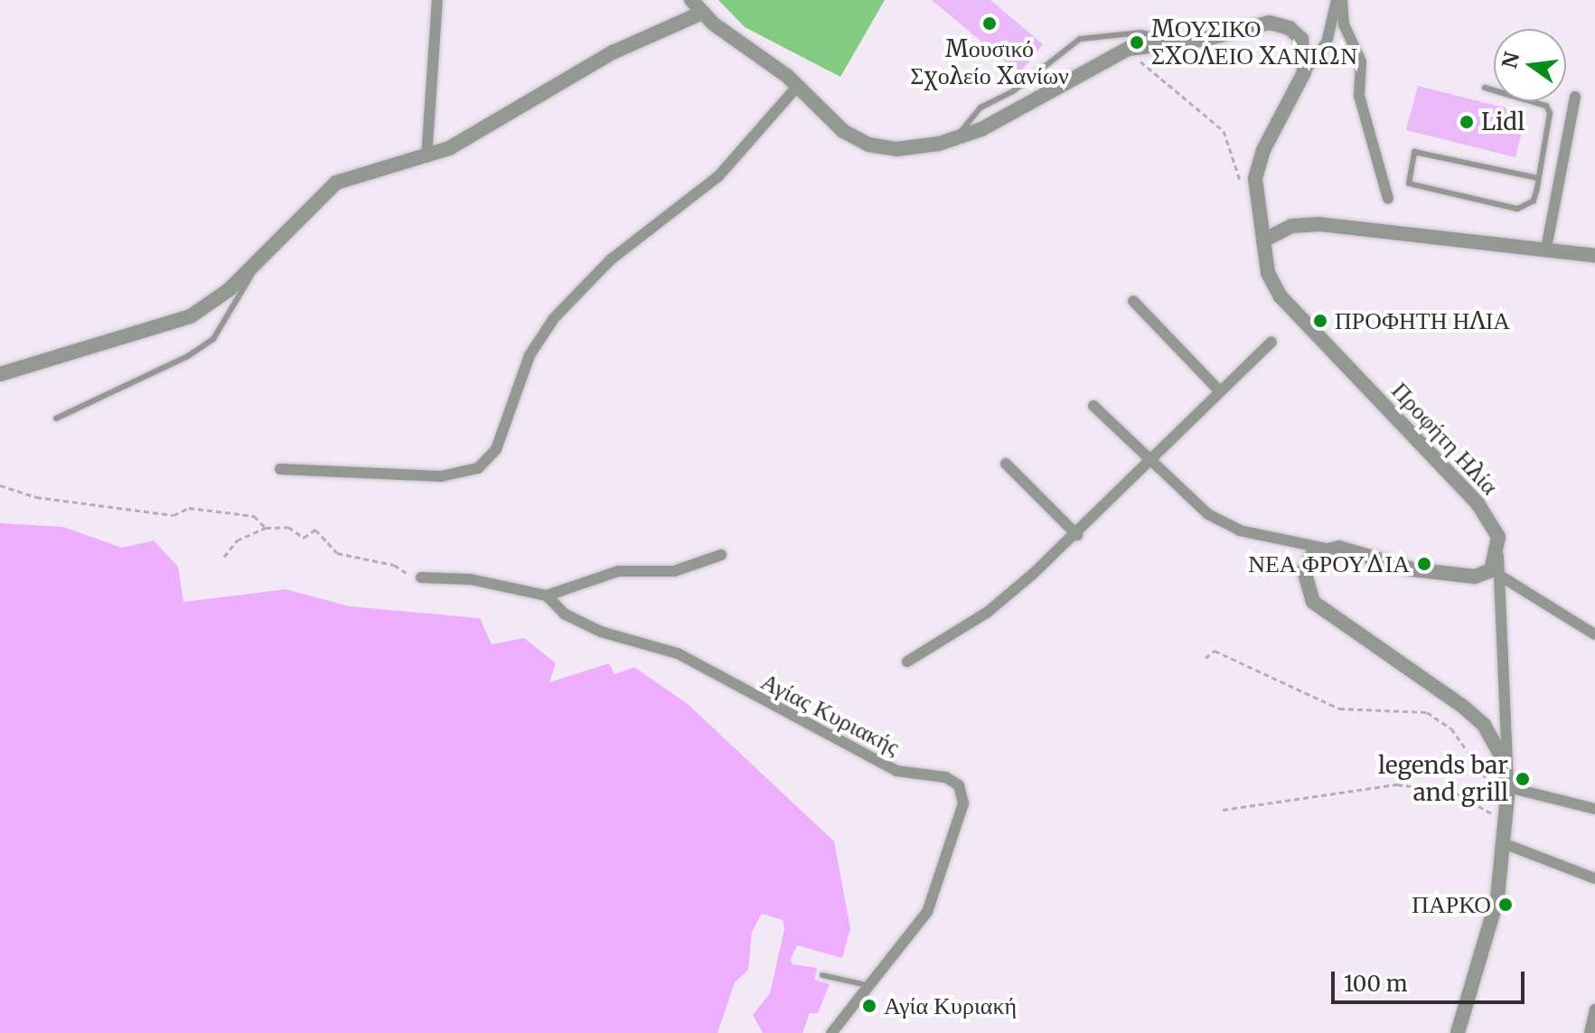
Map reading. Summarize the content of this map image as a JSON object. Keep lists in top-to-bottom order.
{
  "streets": {
    "street": ["Προφήτη Ηλία", "Αγίας Κυριακής"]
  },
  "places": [
    "Μουσικό Σχολείο Χανίων",
    "ΜΟΥΣΙΚΟ ΣΧΟΛΕΙΟ ΧΑΝΙΩΝ",
    "Lidl",
    "ΠΡΟΦΗΤΗ ΗΛΙΑ",
    "ΝΕΑ ΦΡΟΥΔΙΑ",
    "legends bar and grill",
    "ΠΑΡΚΟ",
    "Αγία Κυριακή"
  ],
  "scale_bar": "100 m",
  "north": "left"
}
